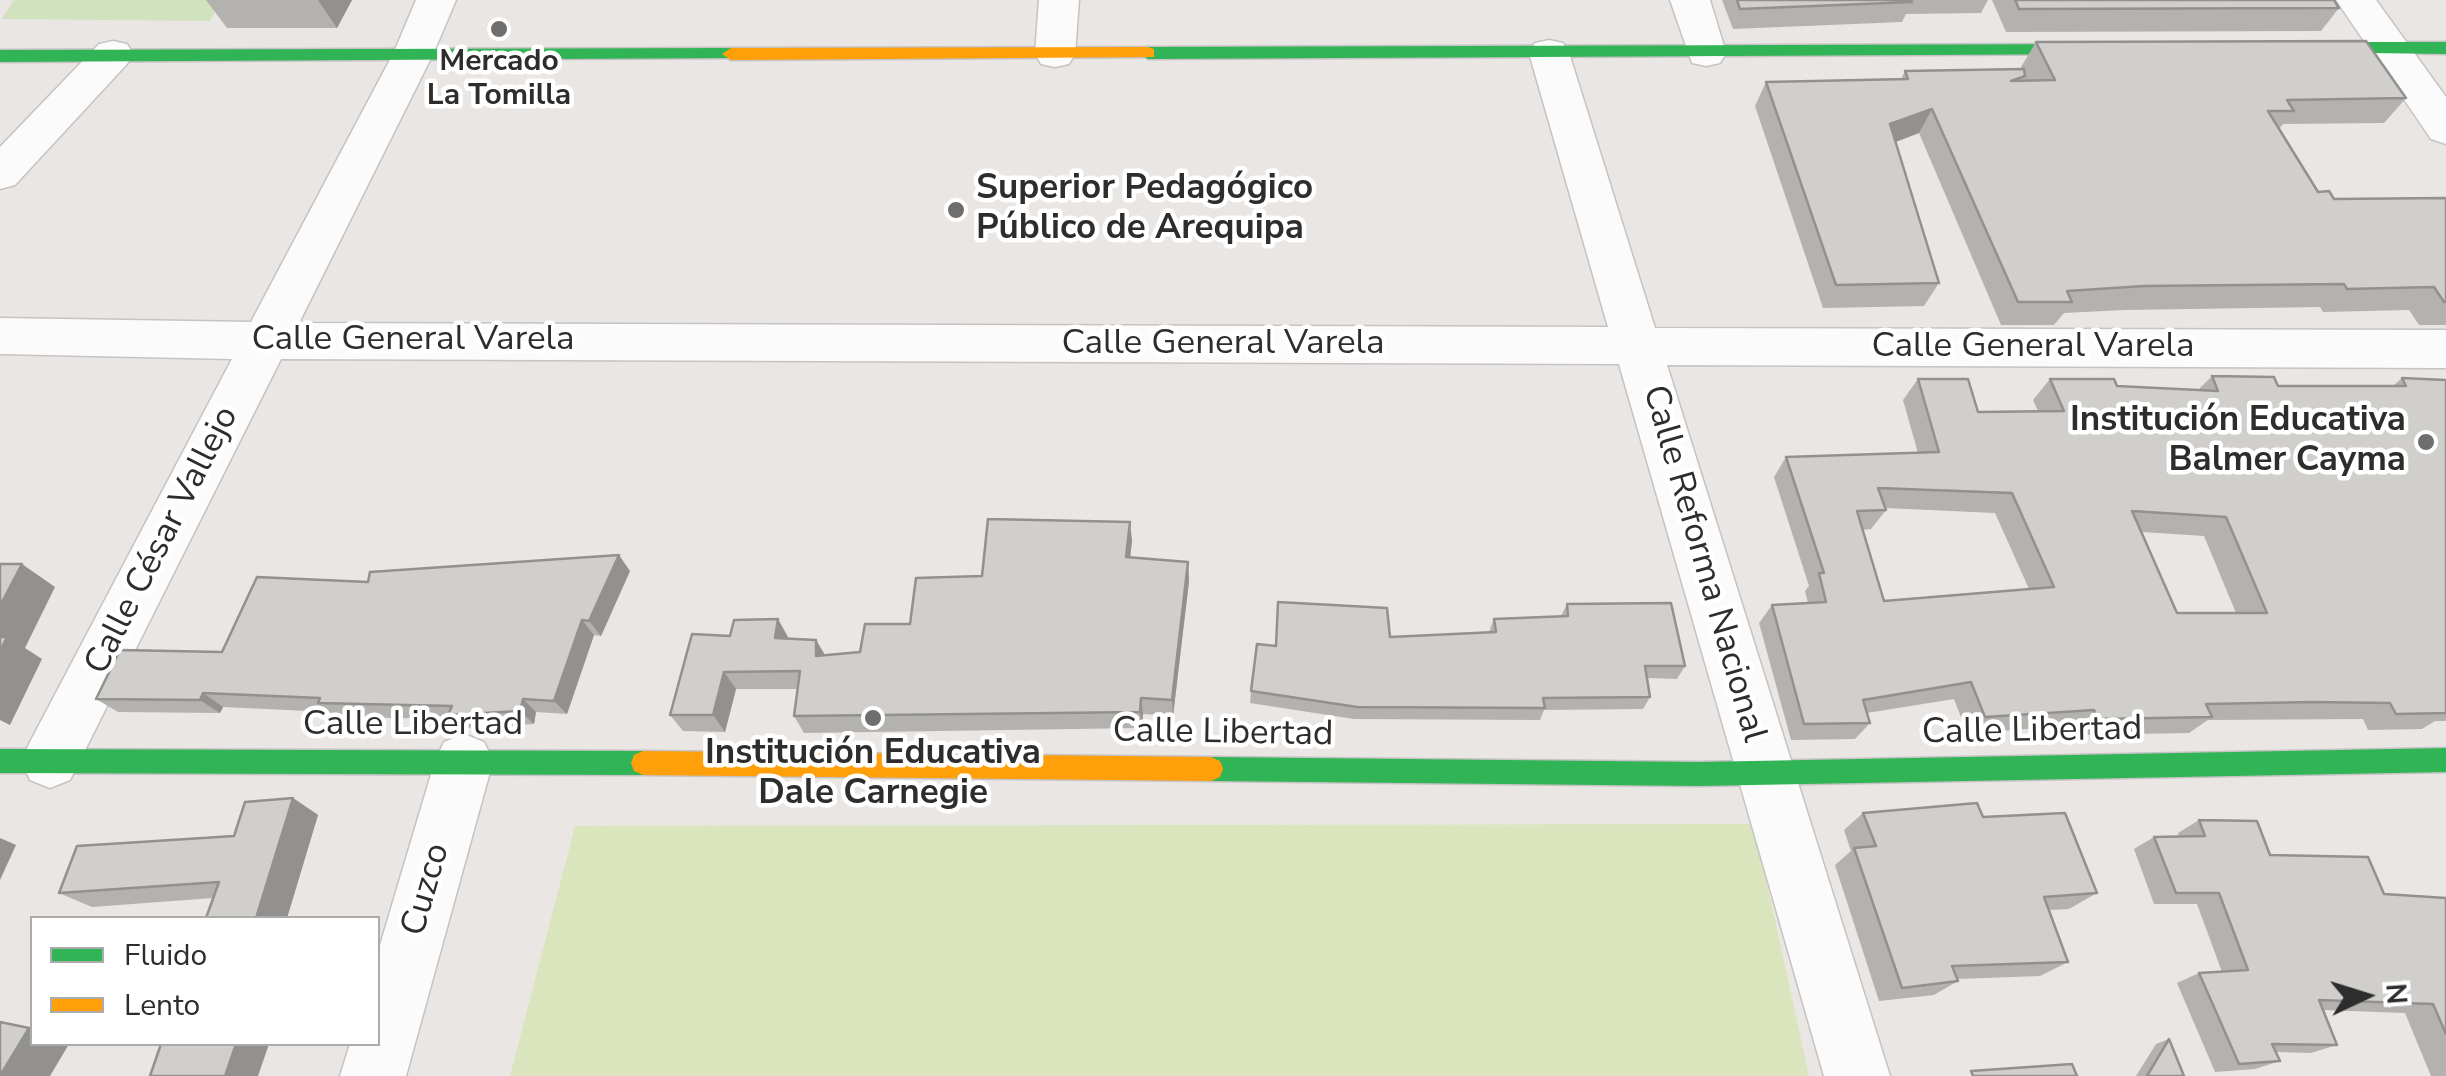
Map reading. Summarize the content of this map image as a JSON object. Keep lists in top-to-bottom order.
{
  "streets": {
    "main road": ["Calle Libertad"],
    "street": [
      "Calle General Varela",
      "Calle César Vallejo",
      "Calle Reforma Nacional",
      "Cuzco"
    ]
  },
  "crossings": [
    ["Calle General Varela", "Calle César Vallejo"],
    ["Calle General Varela", "Calle Reforma Nacional"],
    ["Calle César Vallejo", "Calle Libertad"],
    ["Calle Reforma Nacional", "Calle Libertad"],
    ["Calle Libertad", "Cuzco"]
  ],
  "places": [
    "Mercado La Tomilla",
    "Superior Pedagógico Público de Arequipa",
    "Institución Educativa Balmer Cayma",
    "Institución Educativa Dale Carnegie"
  ],
  "legend": ["Fluido", "Lento"],
  "north": "right"
}
